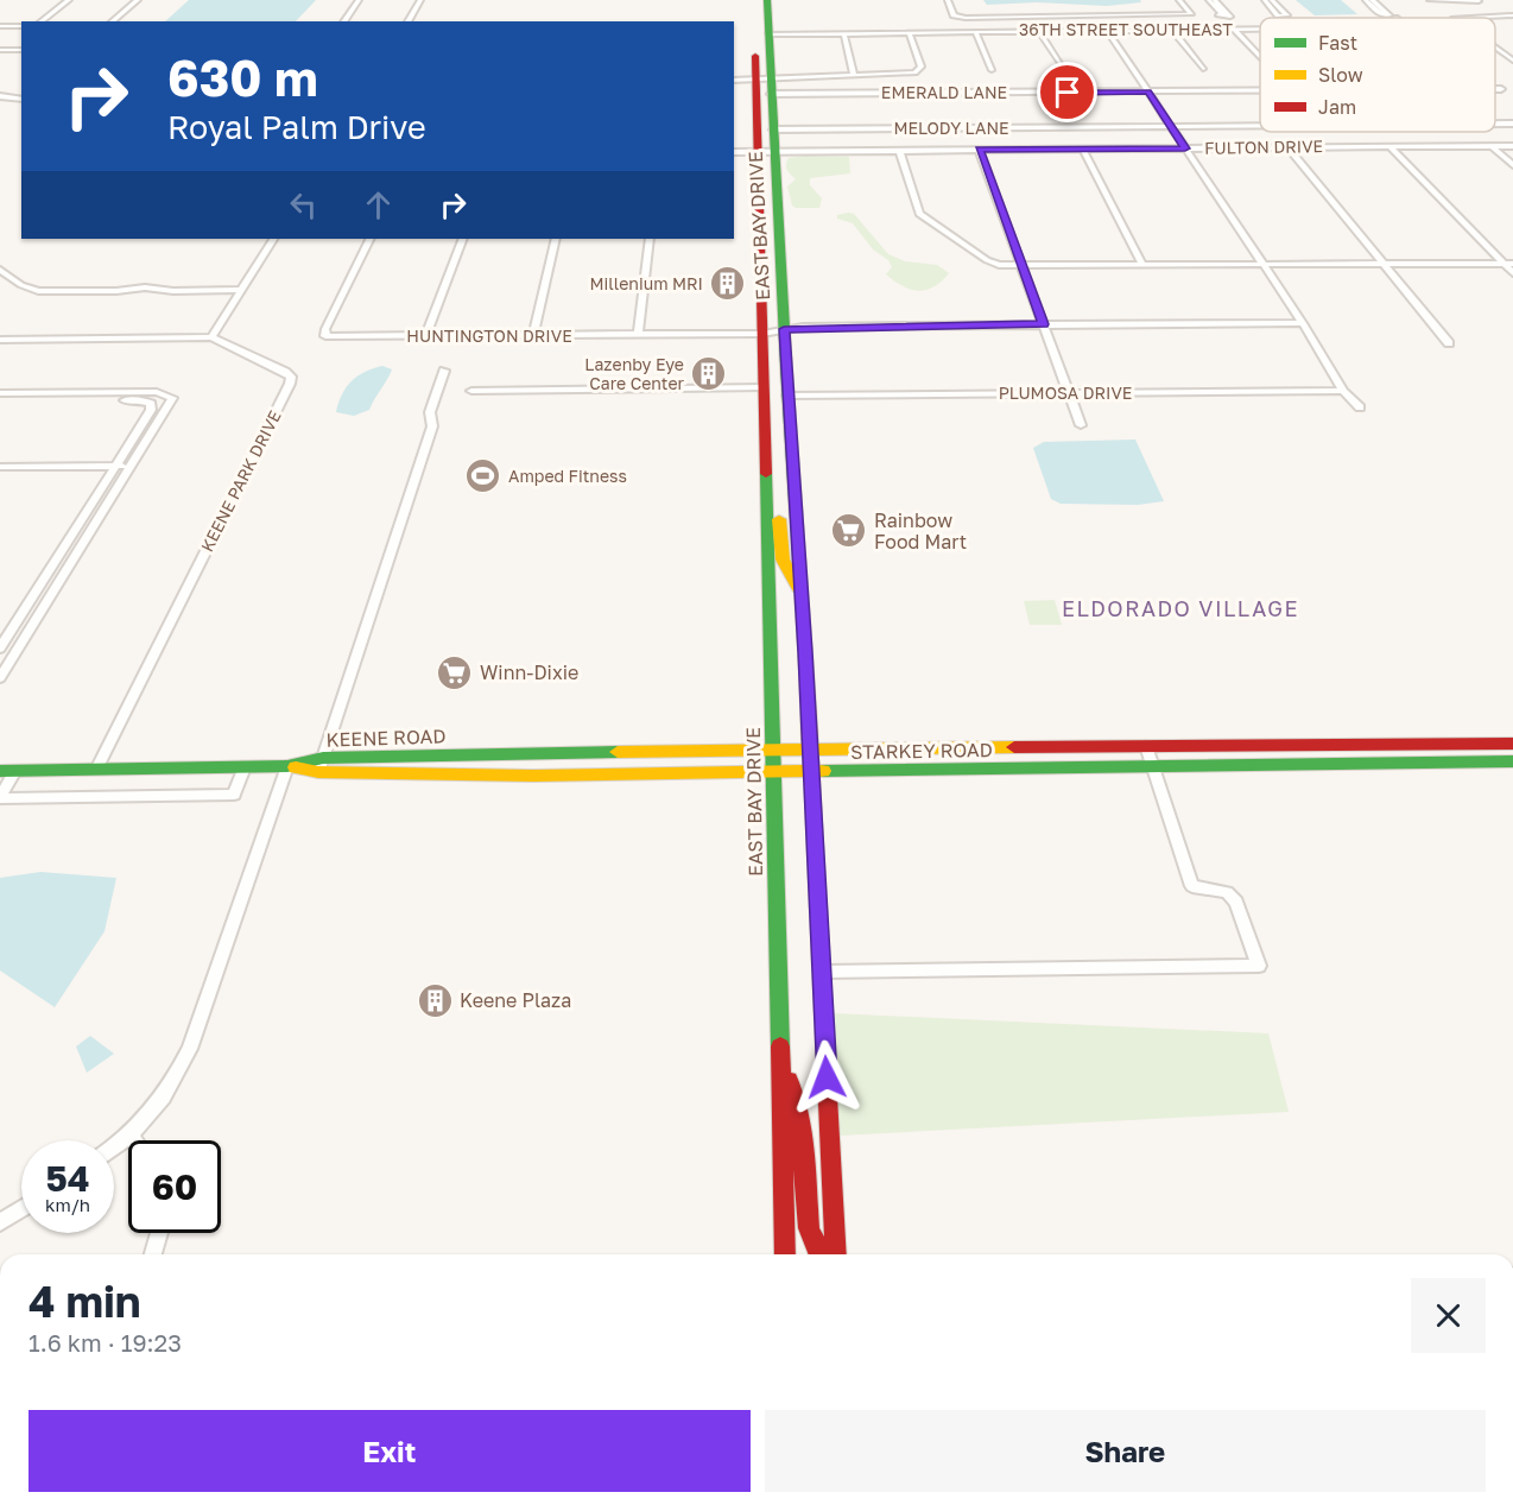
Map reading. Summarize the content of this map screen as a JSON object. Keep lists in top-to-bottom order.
{
  "streets": {
    "main road": ["EAST BAY DRIVE", "KEENE ROAD", "STARKEY ROAD"],
    "street": [
      "36TH STREET SOUTHEAST",
      "EMERALD LANE",
      "MELODY LANE",
      "FULTON DRIVE",
      "HUNTINGTON DRIVE",
      "PLUMOSA DRIVE",
      "KEENE PARK DRIVE"
    ]
  },
  "crossings": [
    ["36TH STREET SOUTHEAST", "EAST BAY DRIVE"],
    ["EMERALD LANE", "EAST BAY DRIVE"],
    ["MELODY LANE", "EAST BAY DRIVE"],
    ["FULTON DRIVE", "EAST BAY DRIVE"],
    ["EAST BAY DRIVE", "HUNTINGTON DRIVE"],
    ["EAST BAY DRIVE", "PLUMOSA DRIVE"],
    ["EAST BAY DRIVE", "KEENE ROAD"],
    ["EAST BAY DRIVE", "STARKEY ROAD"],
    ["KEENE ROAD", "STARKEY ROAD"]
  ],
  "districts": ["ELDORADO VILLAGE"],
  "places": {
    "building": ["Millenium MRI", "Lazenby Eye Care Center", "Keene Plaza"],
    "sports": ["Amped Fitness"],
    "supermarket": ["Rainbow Food Mart", "Winn-Dixie"]
  },
  "legend": ["Fast", "Slow", "Jam"],
  "page": {
    "turn": ["630 m", "Royal Palm Drive"],
    "speed": "54 km/h",
    "limit": "60",
    "heading": ["4 min", "1.6 km · 19:23"],
    "buttons": ["Exit", "Share"]
  }
}
